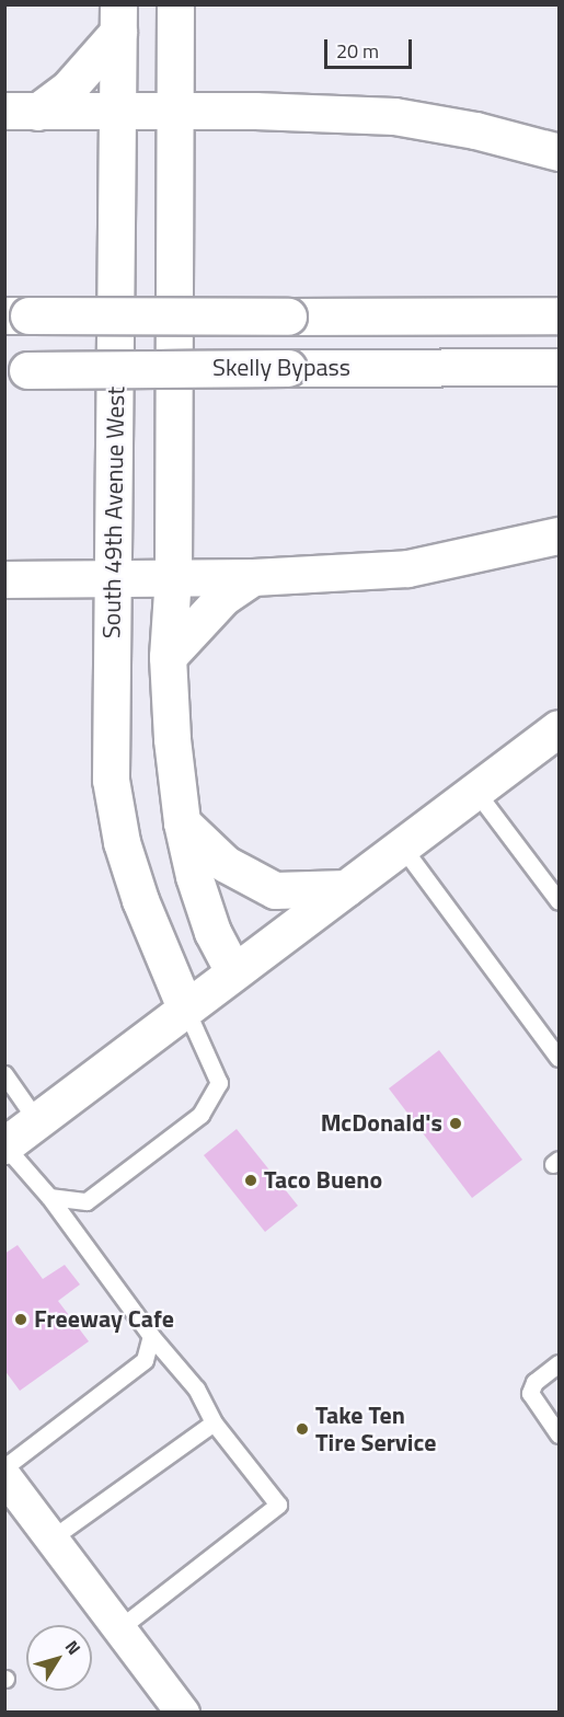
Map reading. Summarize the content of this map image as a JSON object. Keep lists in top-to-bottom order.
{
  "streets": {
    "main road": ["Skelly Bypass", "South 49th Avenue West"]
  },
  "places": [
    "McDonald's",
    "Taco Bueno",
    "Freeway Cafe",
    "Take Ten Tire Service"
  ],
  "scale_bar": "20 m",
  "north": "top right"
}
